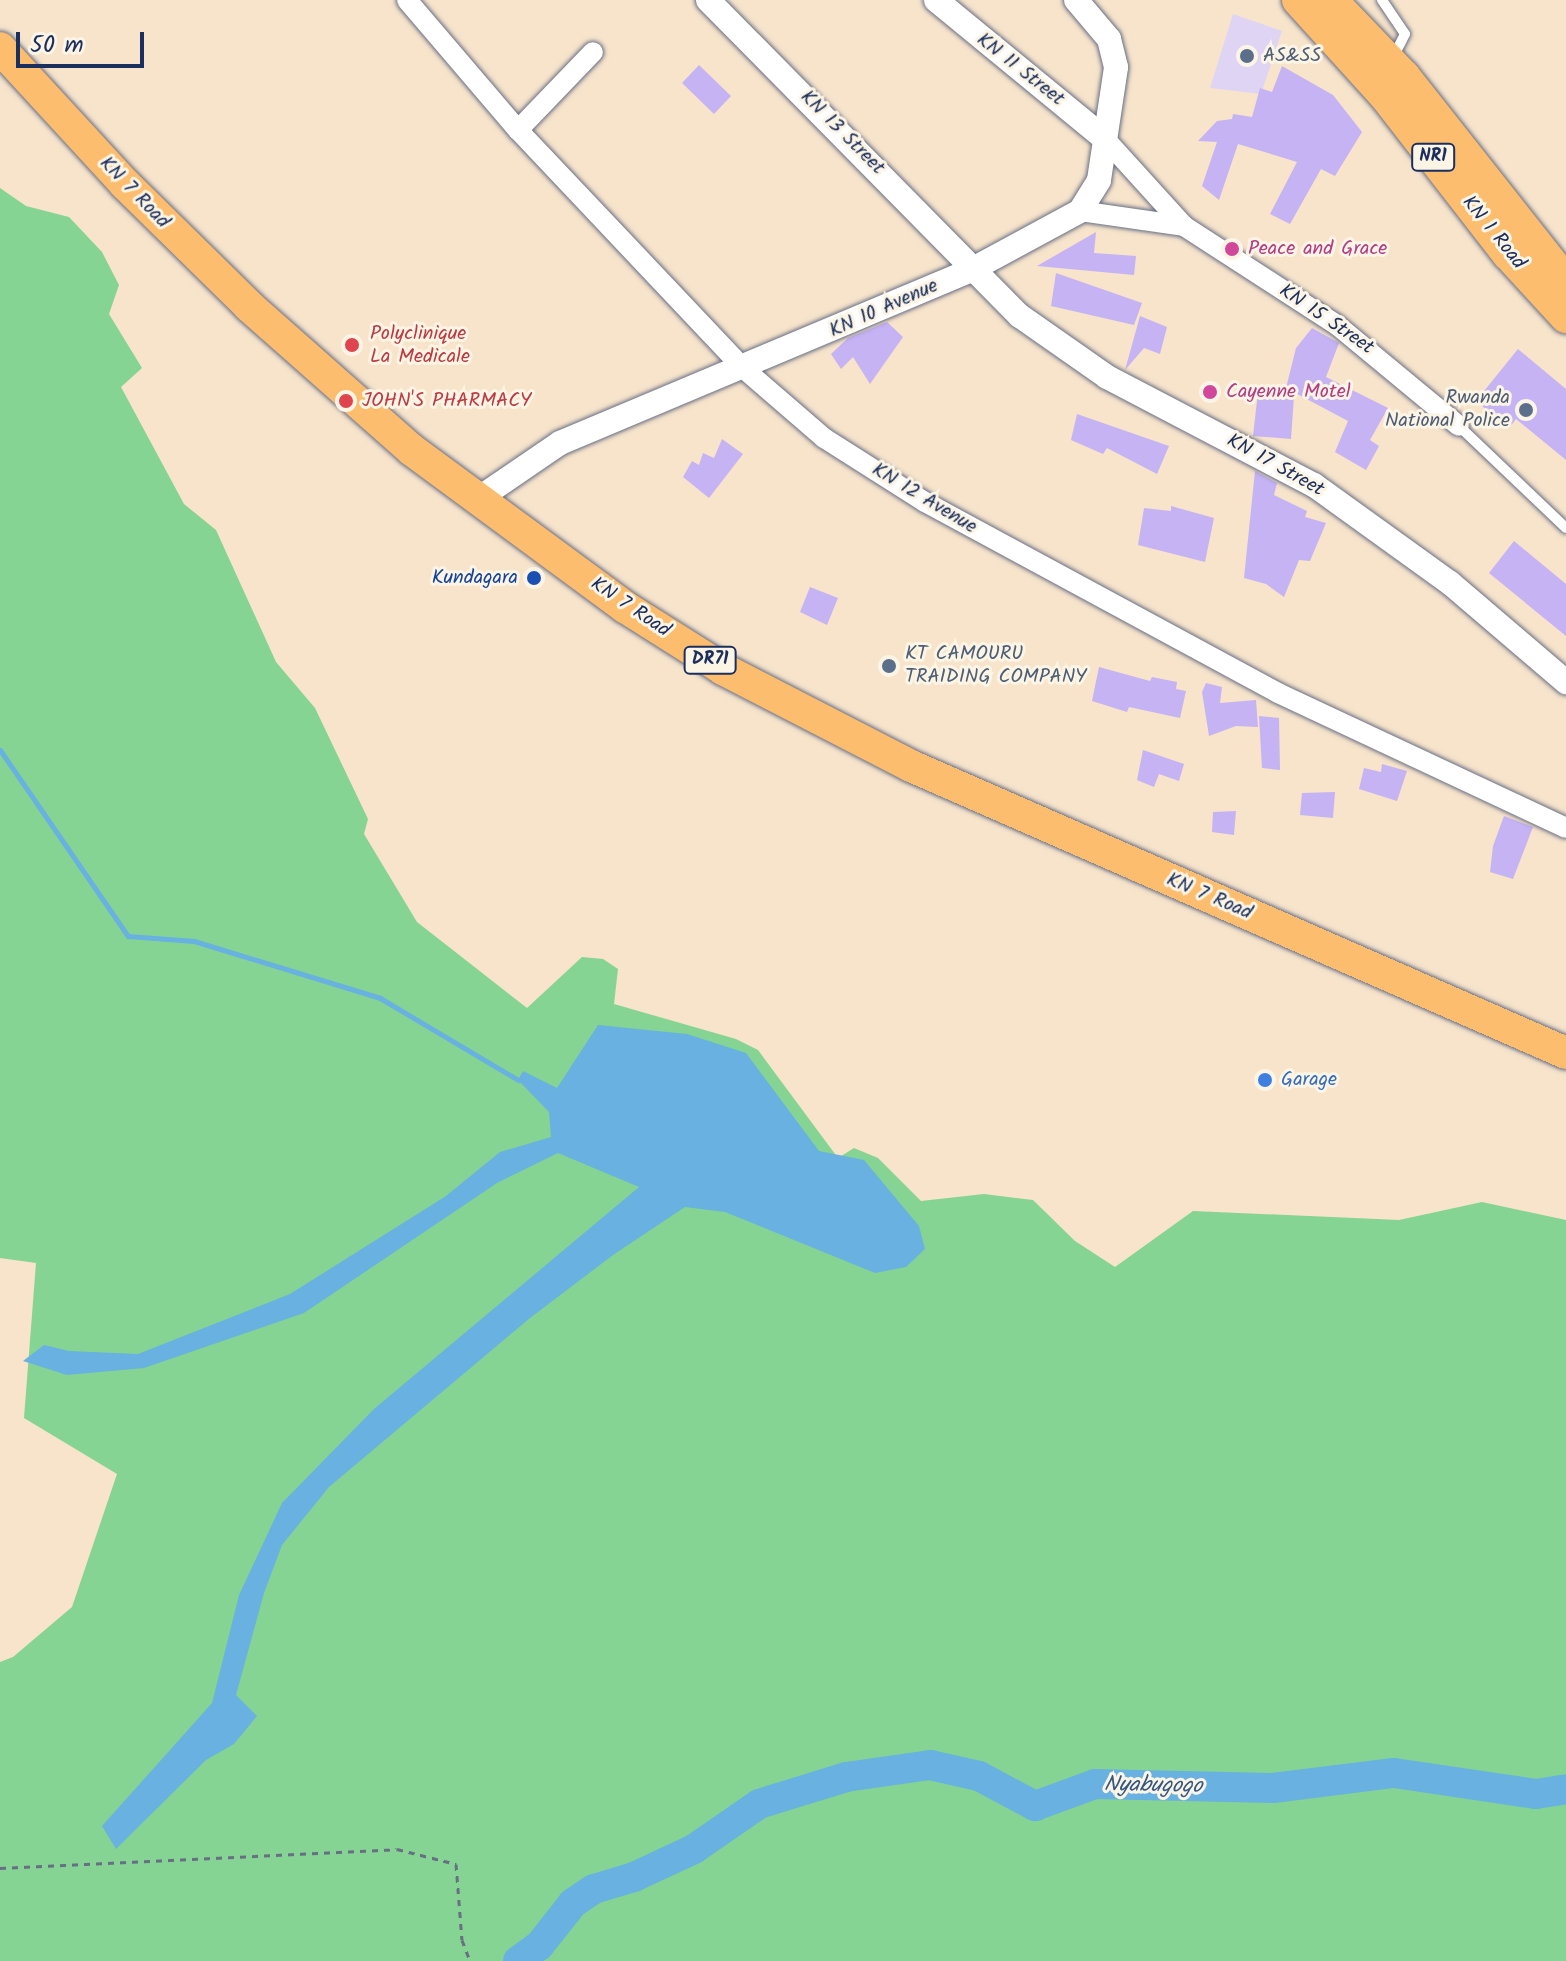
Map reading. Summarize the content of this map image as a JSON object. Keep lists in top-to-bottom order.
{
  "streets": {
    "main road": [
      "NR1",
      "KN 7 Road",
      "KN 1 Road",
      "DR71"
    ],
    "street": [
      "KN 11 Street",
      "KN 13 Street",
      "KN 10 Avenue",
      "KN 15 Street",
      "KN 17 Street",
      "KN 12 Avenue"
    ]
  },
  "crossings": [
    ["KN 11 Street", "KN 15 Street"],
    ["KN 13 Street", "KN 10 Avenue"],
    ["KN 13 Street", "KN 17 Street"],
    ["KN 7 Road", "KN 10 Avenue"],
    ["KN 10 Avenue", "KN 15 Street"],
    ["KN 10 Avenue", "KN 17 Street"],
    ["KN 10 Avenue", "KN 12 Avenue"]
  ],
  "water": ["Nyabugogo"],
  "places": [
    "AS&SS",
    "Peace and Grace",
    "Polyclinique La Medicale",
    "Cayenne Motel",
    "JOHN'S PHARMACY",
    "Rwanda National Police",
    "Kundagara",
    "KT CAMOURU TRAIDING COMPANY",
    "Garage"
  ],
  "scale_bar": "50 m"
}
